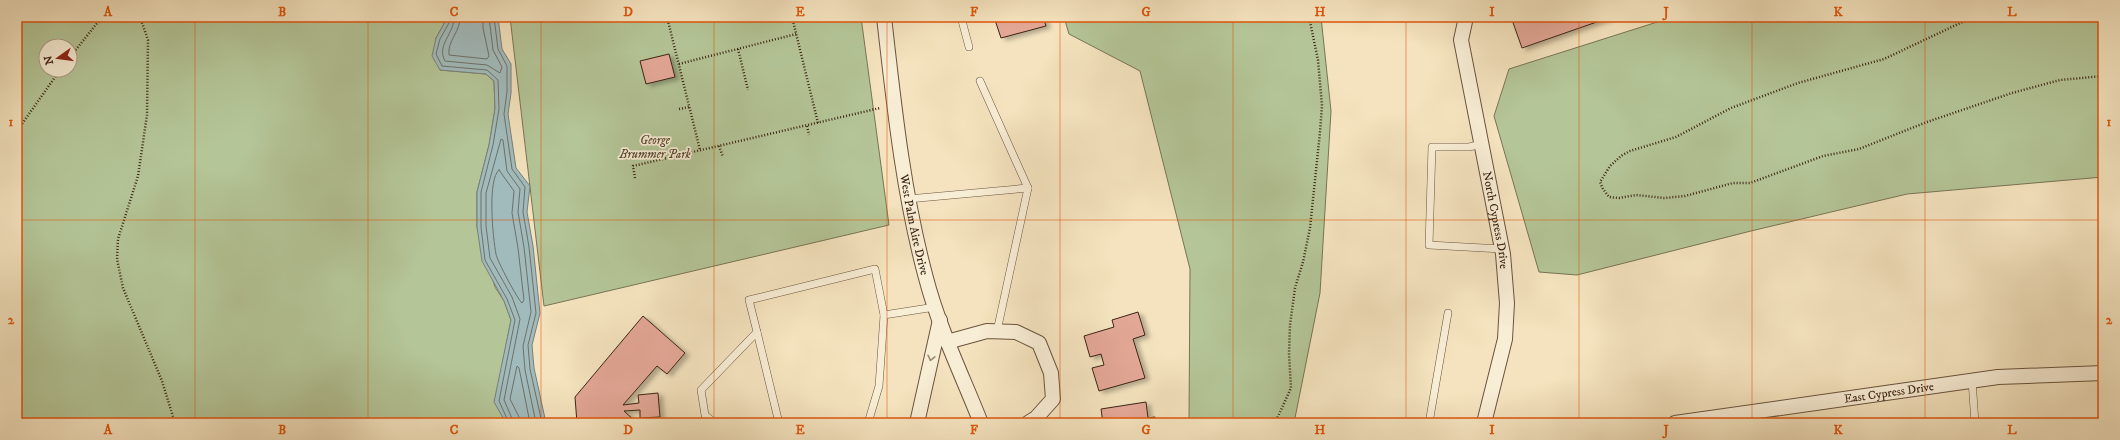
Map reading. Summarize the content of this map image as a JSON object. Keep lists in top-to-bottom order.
{
  "streets": {
    "street": ["North Cypress Drive", "West Palm Aire Drive", "East Cypress Drive"]
  },
  "parks": ["George Brummer Park"],
  "north": "left",
  "grid": {
    "columns": [
      "A",
      "B",
      "C",
      "D",
      "E",
      "F",
      "G",
      "H",
      "I",
      "J",
      "K",
      "L"
    ],
    "rows": ["1", "2"]
  }
}
